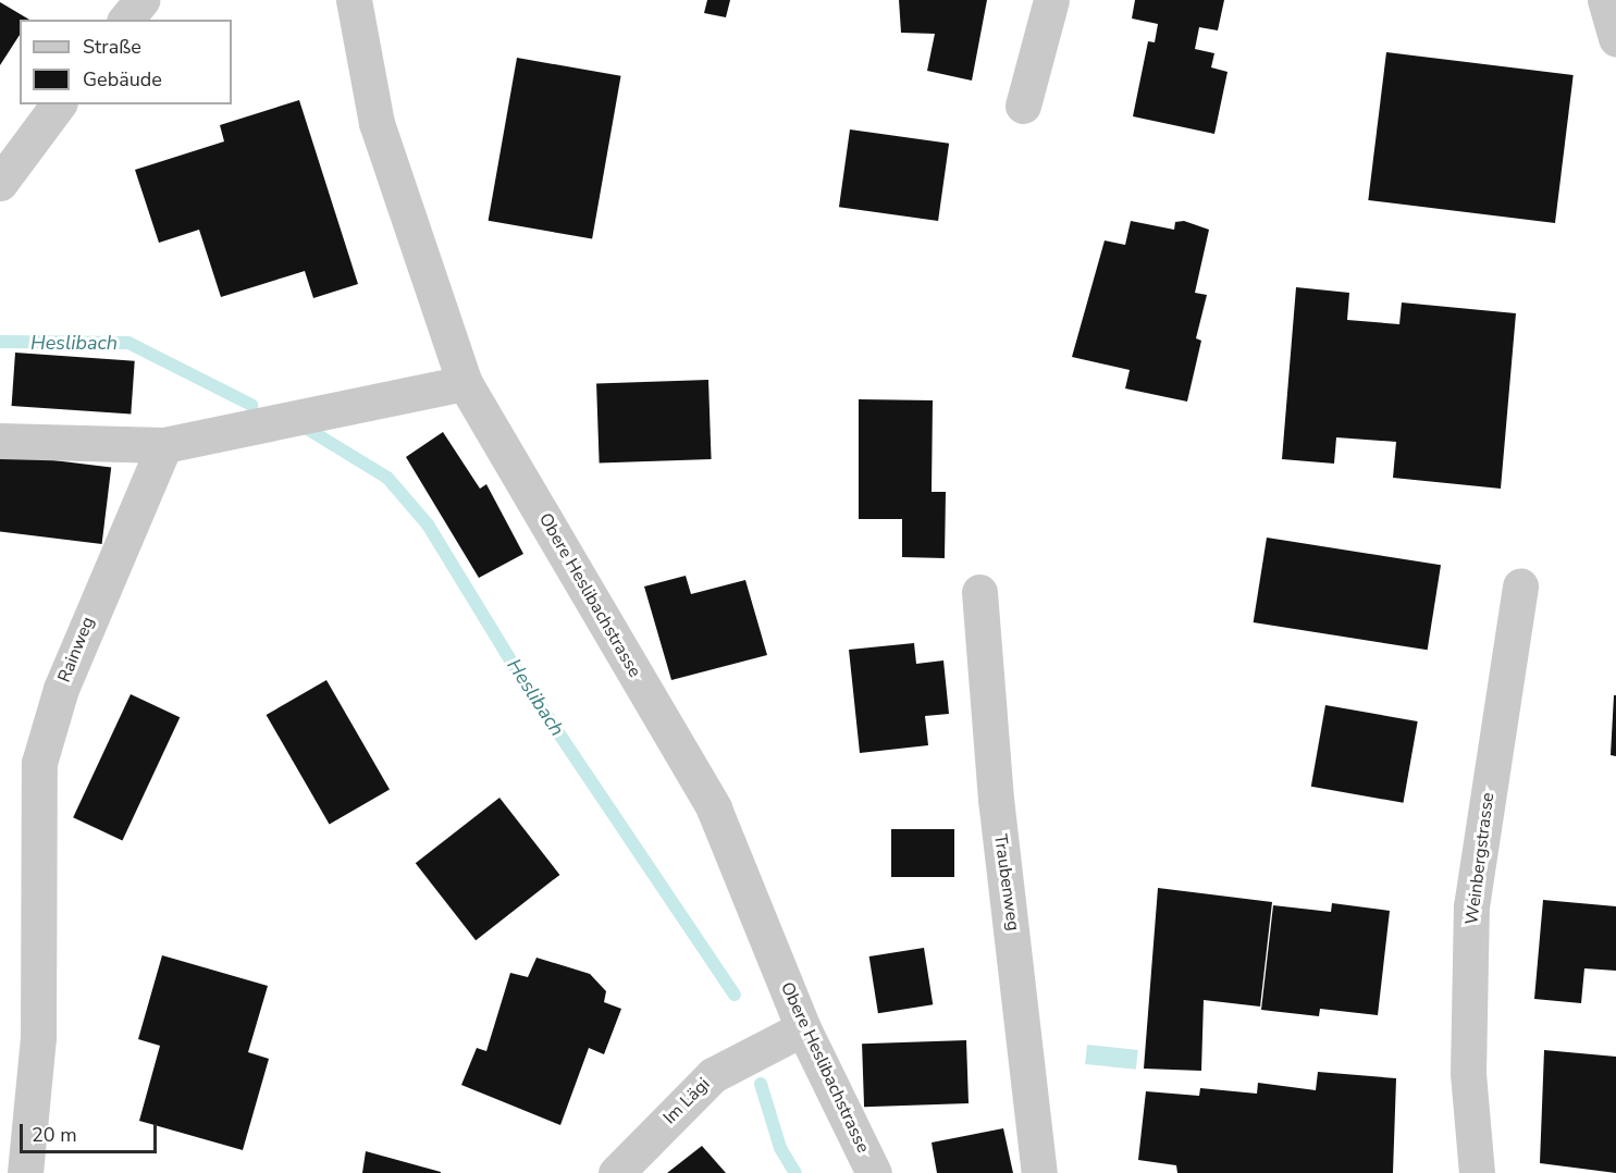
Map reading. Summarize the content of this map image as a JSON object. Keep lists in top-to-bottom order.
{
  "streets": {
    "street": [
      "Obere Heslibachstrasse",
      "Rainweg",
      "Weinbergstrasse",
      "Traubenweg",
      "Im Lägi"
    ]
  },
  "crossings": [
    ["Obere Heslibachstrasse", "Im Lägi"]
  ],
  "water": ["Heslibach"],
  "legend": ["Straße", "Gebäude"],
  "scale_bar": "20 m"
}
